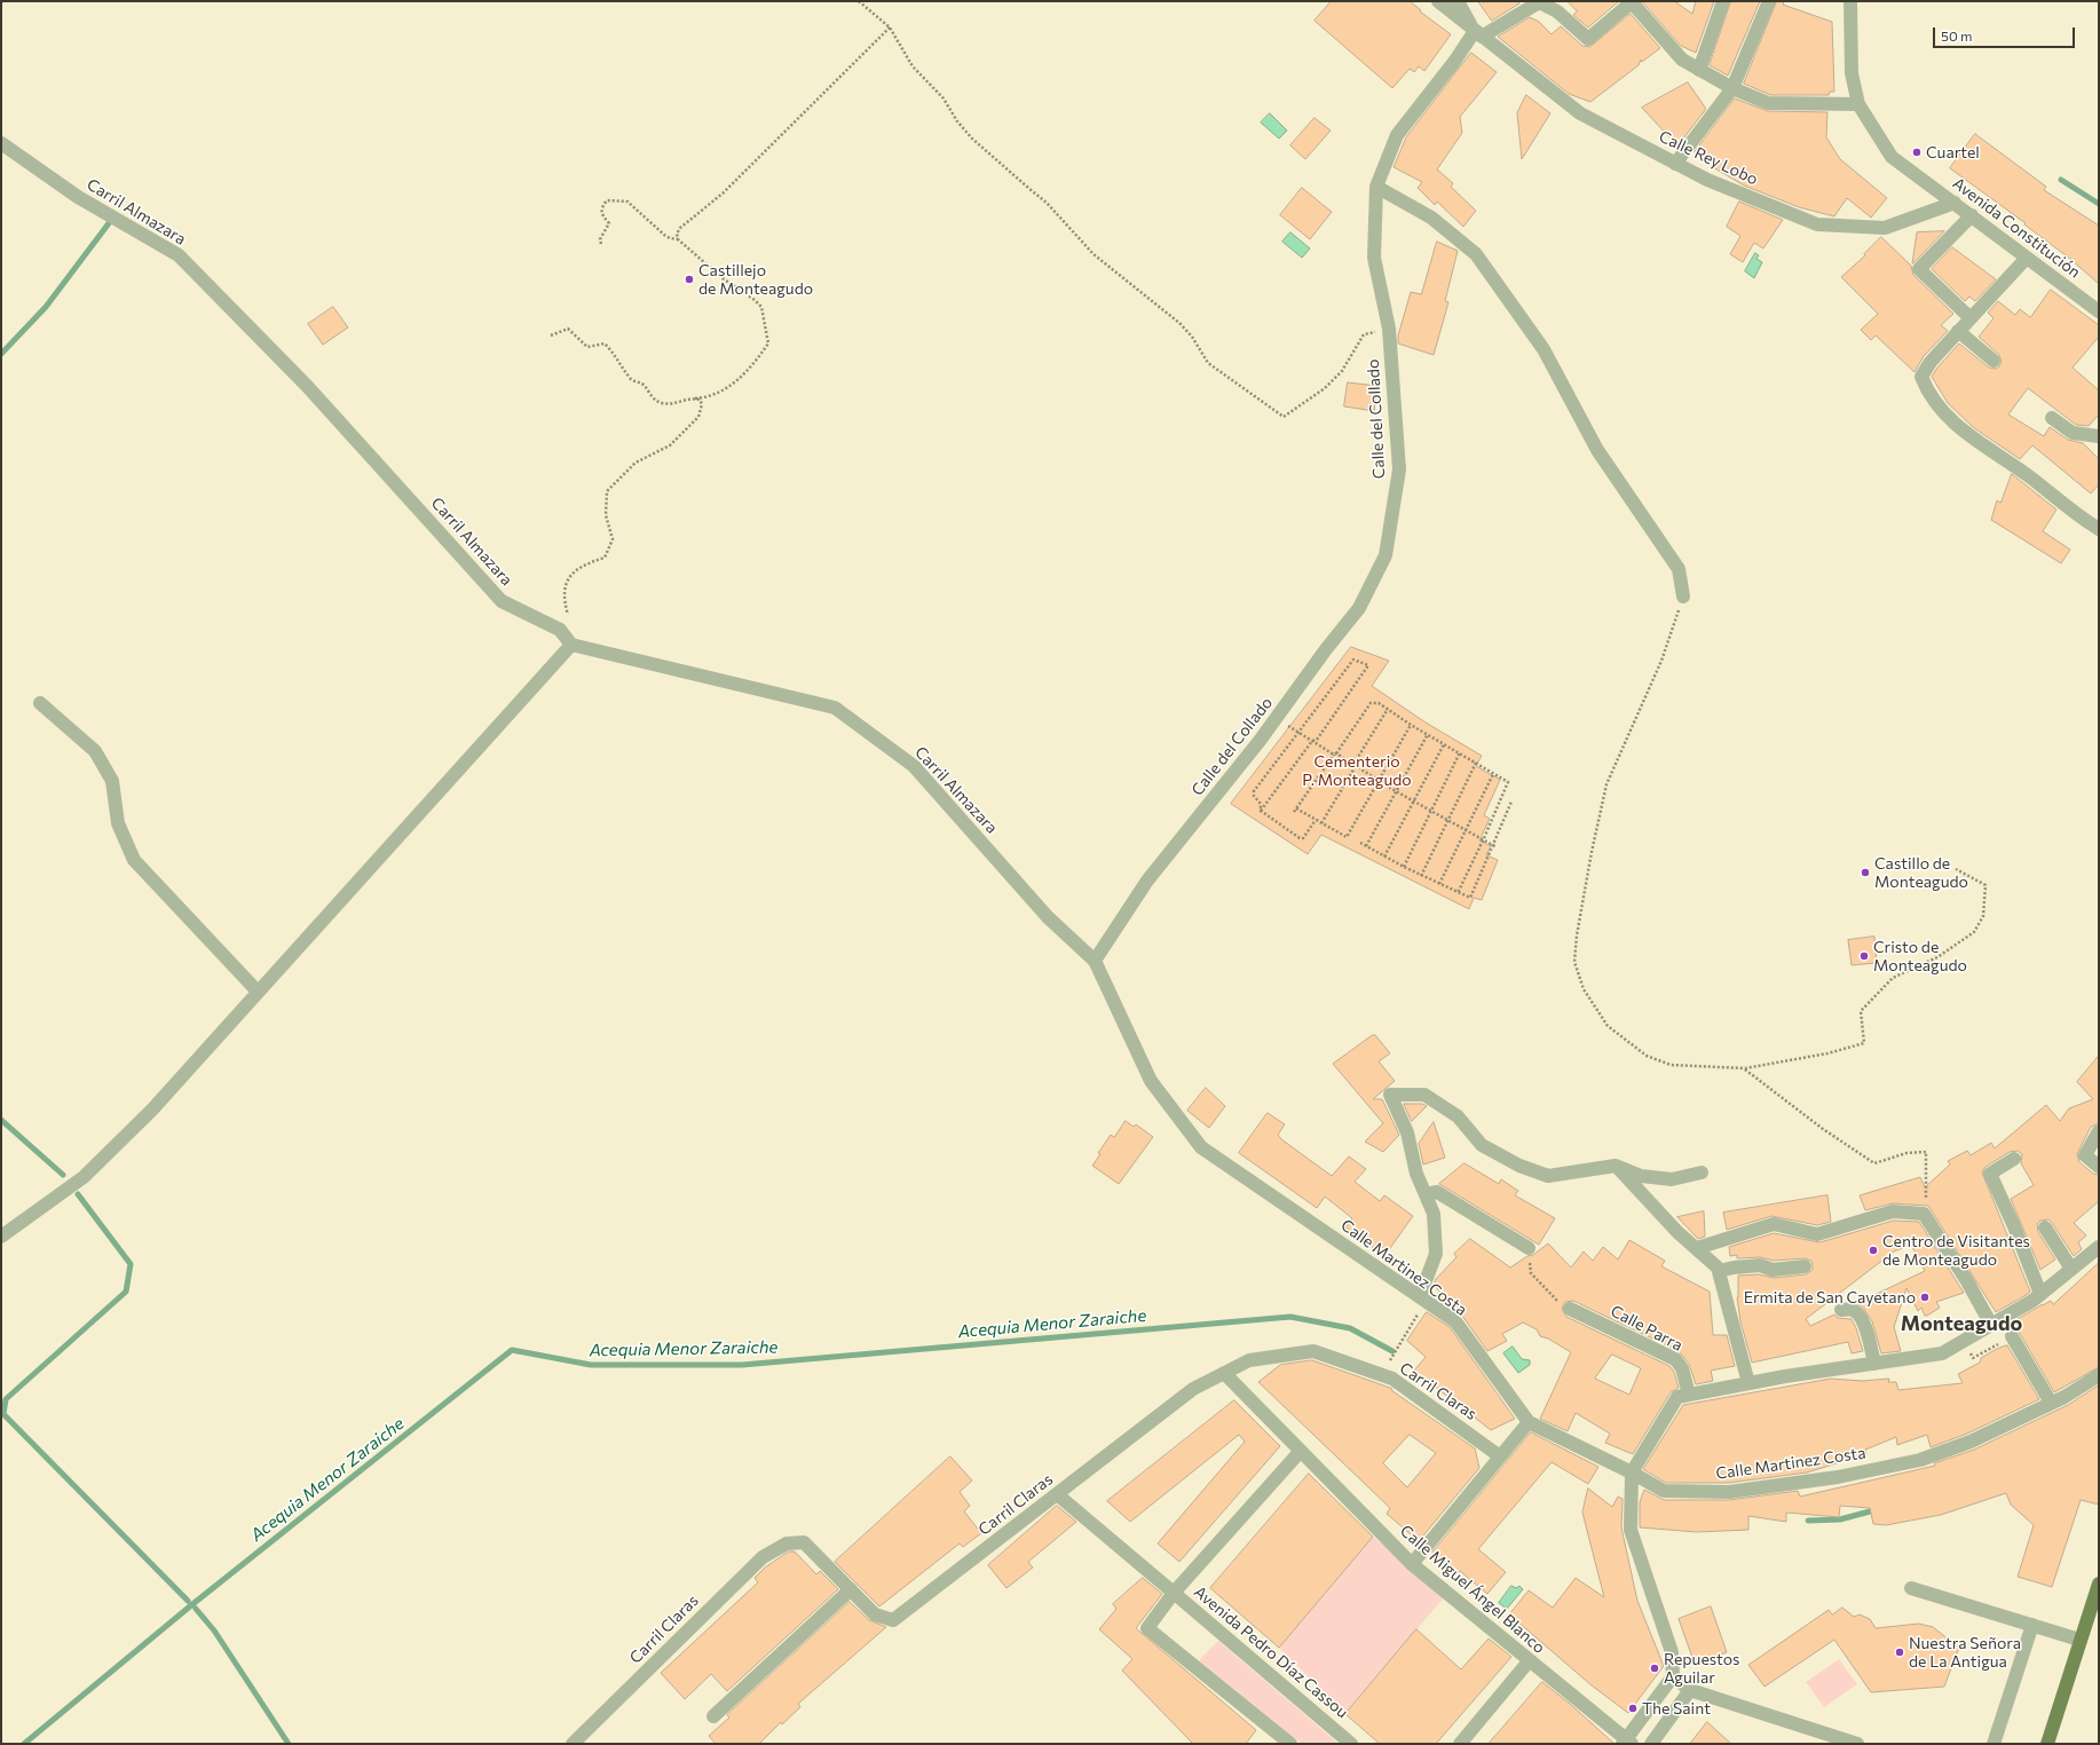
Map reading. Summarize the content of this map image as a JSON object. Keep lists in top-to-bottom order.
{
  "streets": {
    "street": [
      "Calle Rey Lobo",
      "Carril Almazara",
      "Avenida Constitución",
      "Calle del Collado",
      "Calle Martinez Costa",
      "Calle Parra",
      "Carril Claras",
      "Calle Miguel Ángel Blanco",
      "Avenida Pedro Díaz Cassou"
    ]
  },
  "crossings": [
    ["Calle Rey Lobo", "Avenida Constitución"],
    ["Calle Rey Lobo", "Calle del Collado"],
    ["Carril Almazara", "Calle del Collado"],
    ["Carril Almazara", "Calle Martinez Costa"],
    ["Calle del Collado", "Calle Martinez Costa"],
    ["Carril Claras", "Calle Miguel Ángel Blanco"]
  ],
  "districts": ["Monteagudo"],
  "water": ["Acequia Menor Zaraiche"],
  "parks": ["Cementerio P. Monteagudo"],
  "places": [
    "Cuartel",
    "Castillejo de Monteagudo",
    "Castillo de Monteagudo",
    "Cristo de Monteagudo",
    "Centro de Visitantes de Monteagudo",
    "Ermita de San Cayetano",
    "Nuestra Señora de La Antigua",
    "Repuestos Aguilar",
    "The Saint"
  ],
  "scale_bar": "50 m"
}
